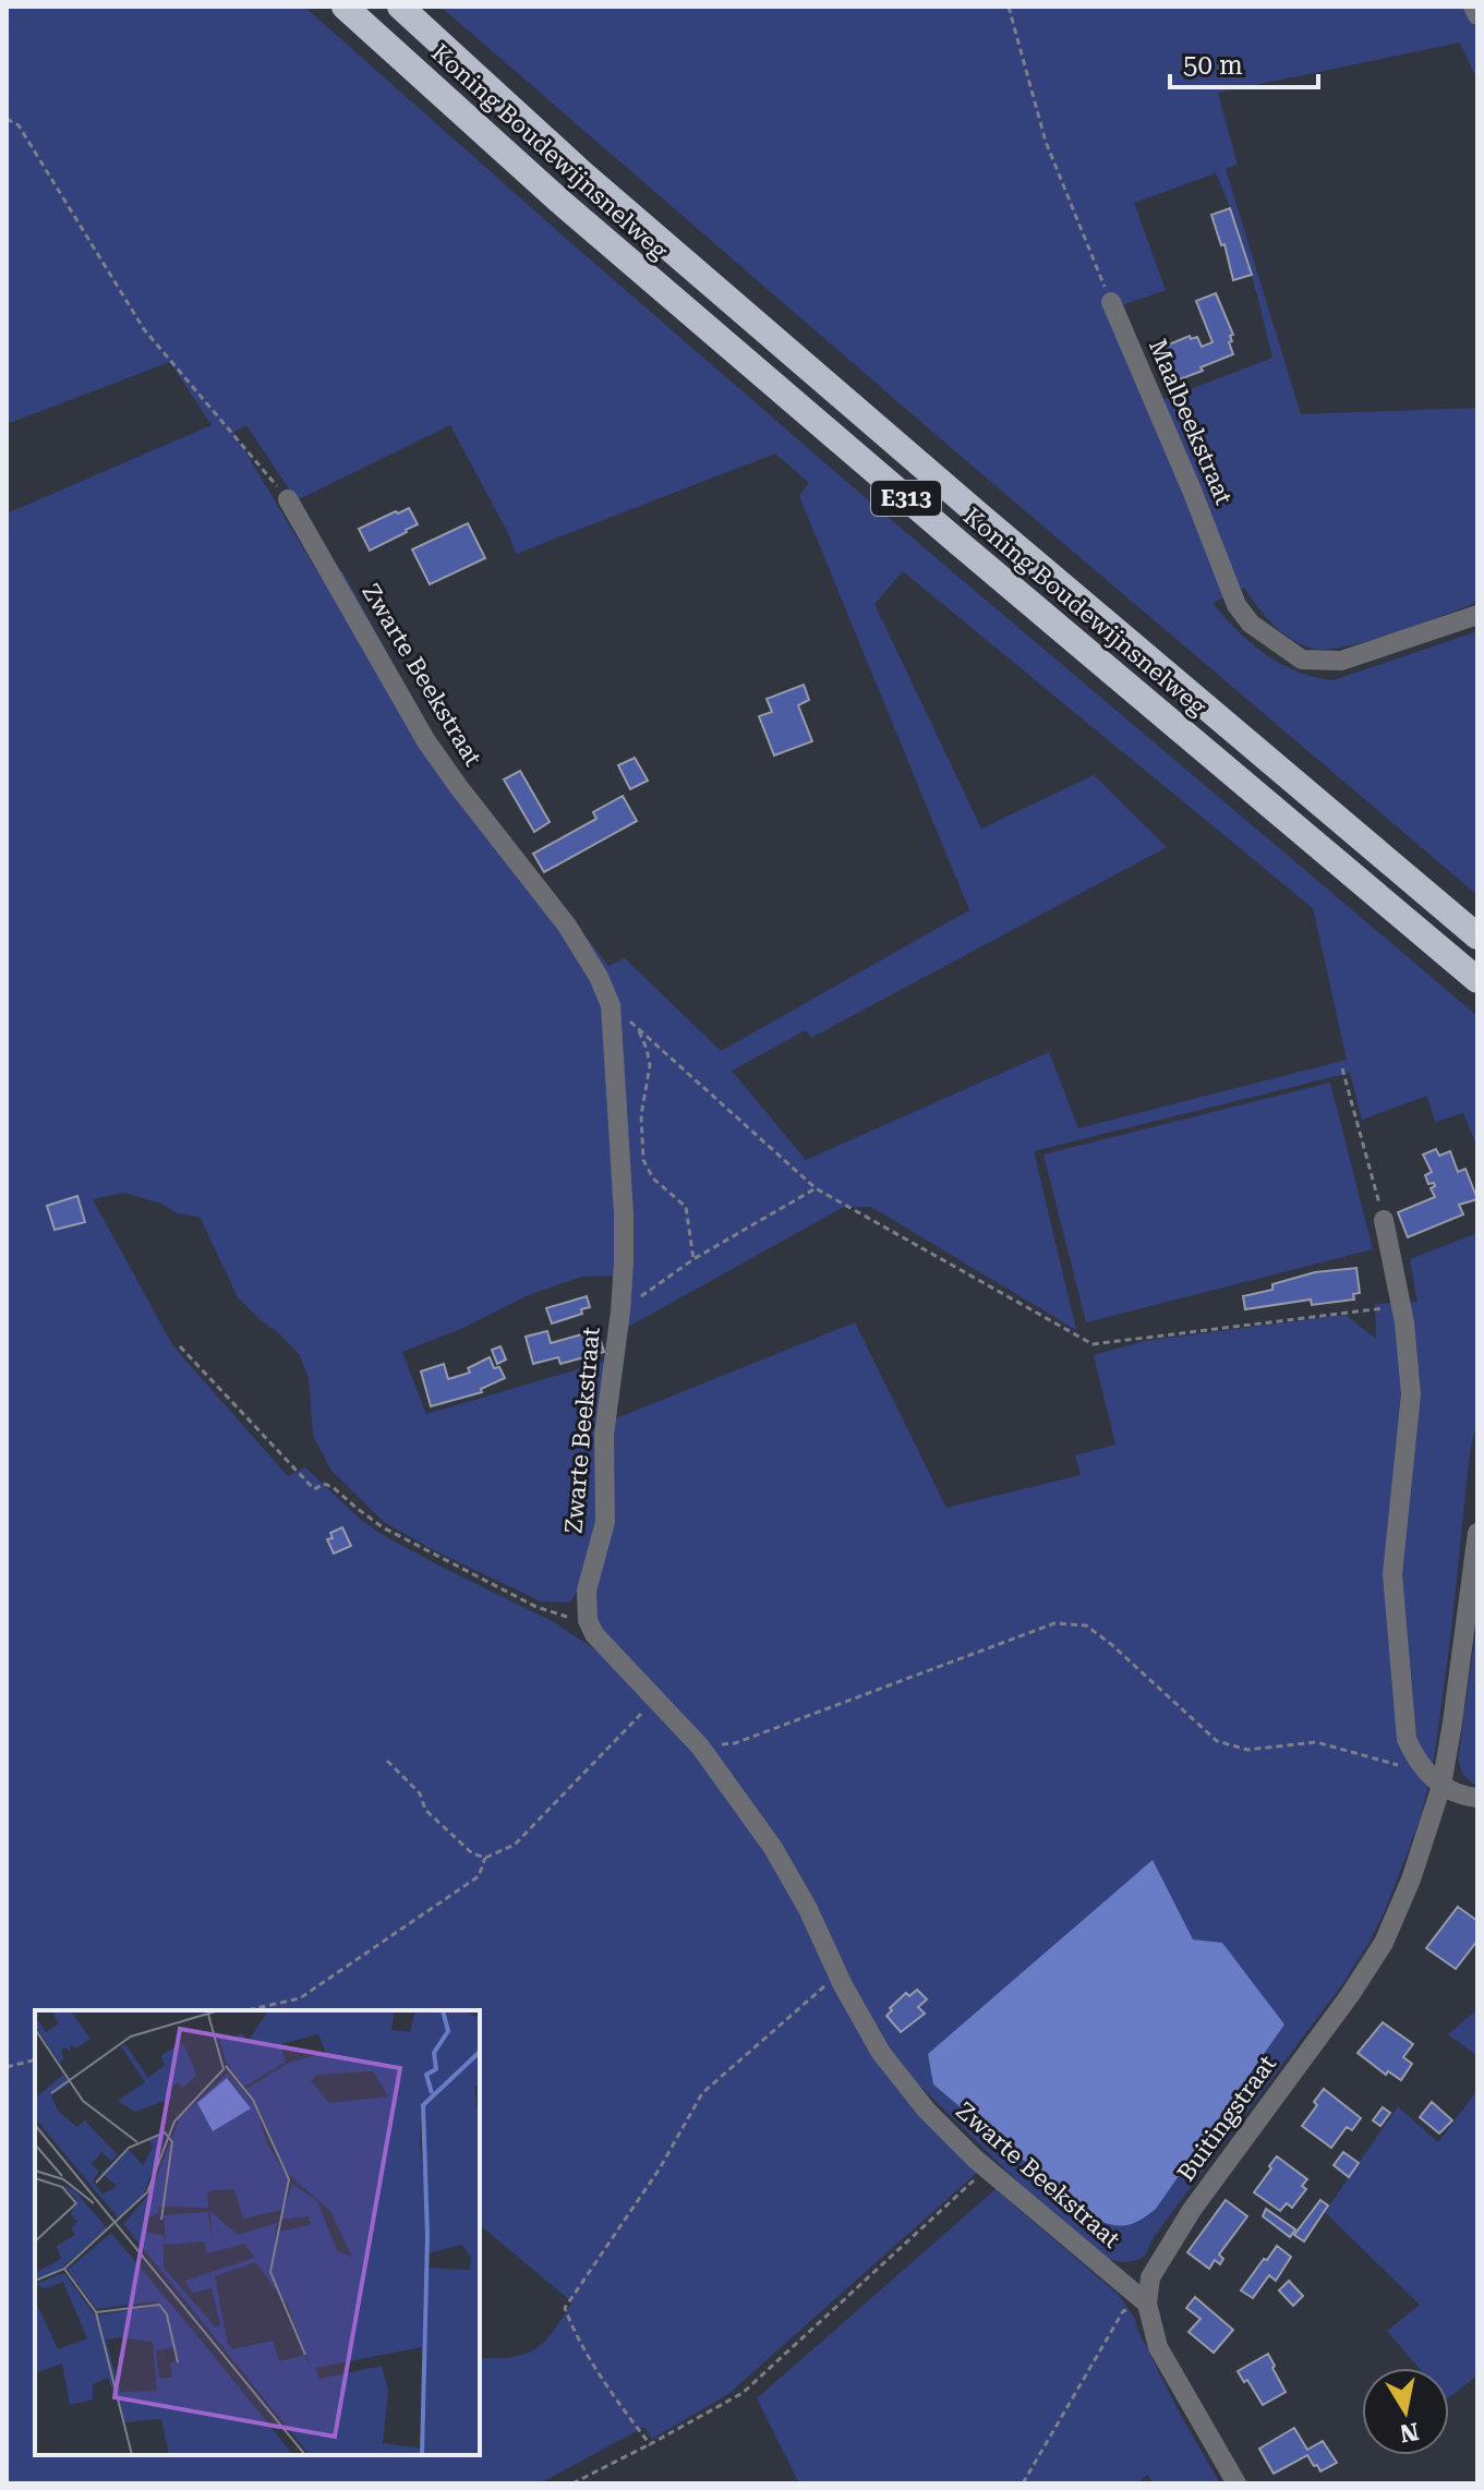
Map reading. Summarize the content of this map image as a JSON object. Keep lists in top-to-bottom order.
{
  "streets": {
    "highway": ["Koning Boudewijnsnelweg", "E313"],
    "street": ["Maalbeekstraat", "Zwarte Beekstraat", "Buitingstraat"]
  },
  "crossings": [
    ["Zwarte Beekstraat", "Buitingstraat"]
  ],
  "scale_bar": "50 m",
  "north": "bottom"
}
